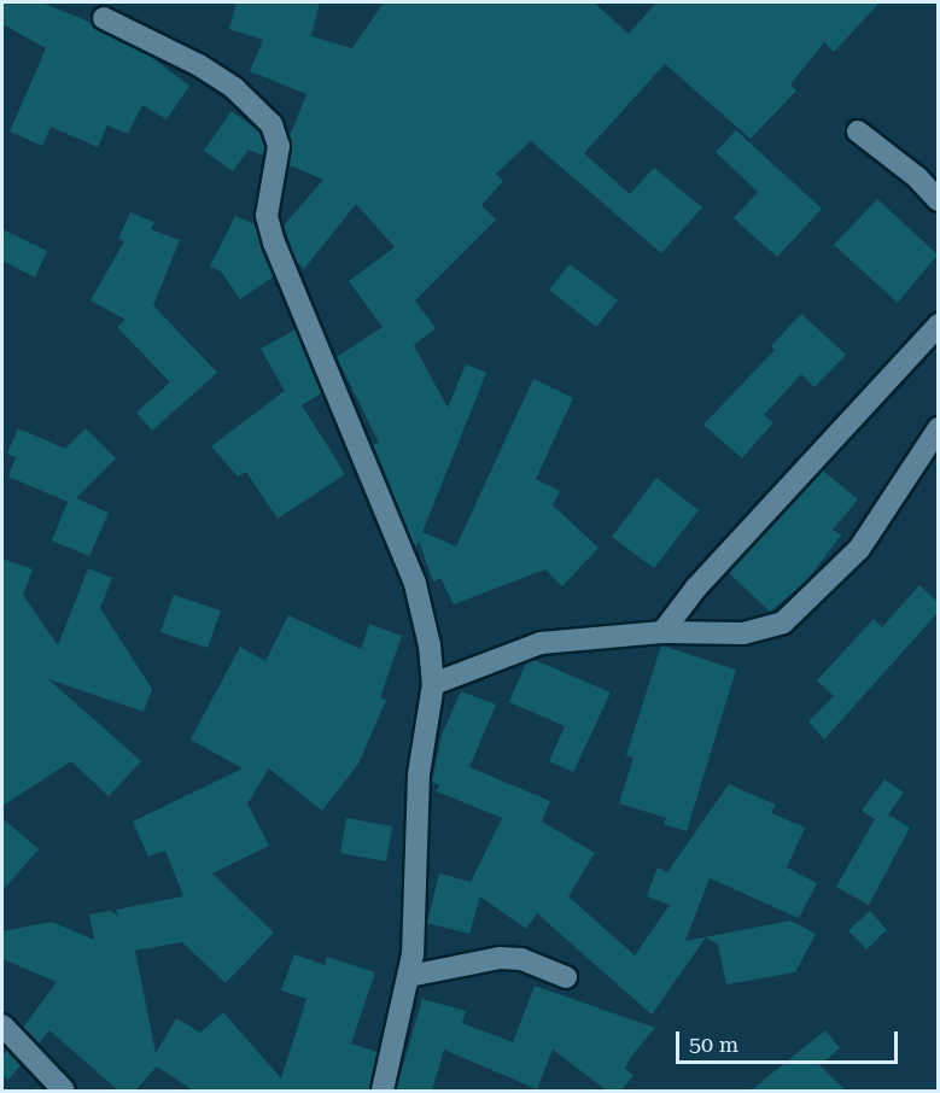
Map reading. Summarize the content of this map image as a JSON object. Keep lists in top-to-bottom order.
{
  "scale_bar": "50 m"
}
